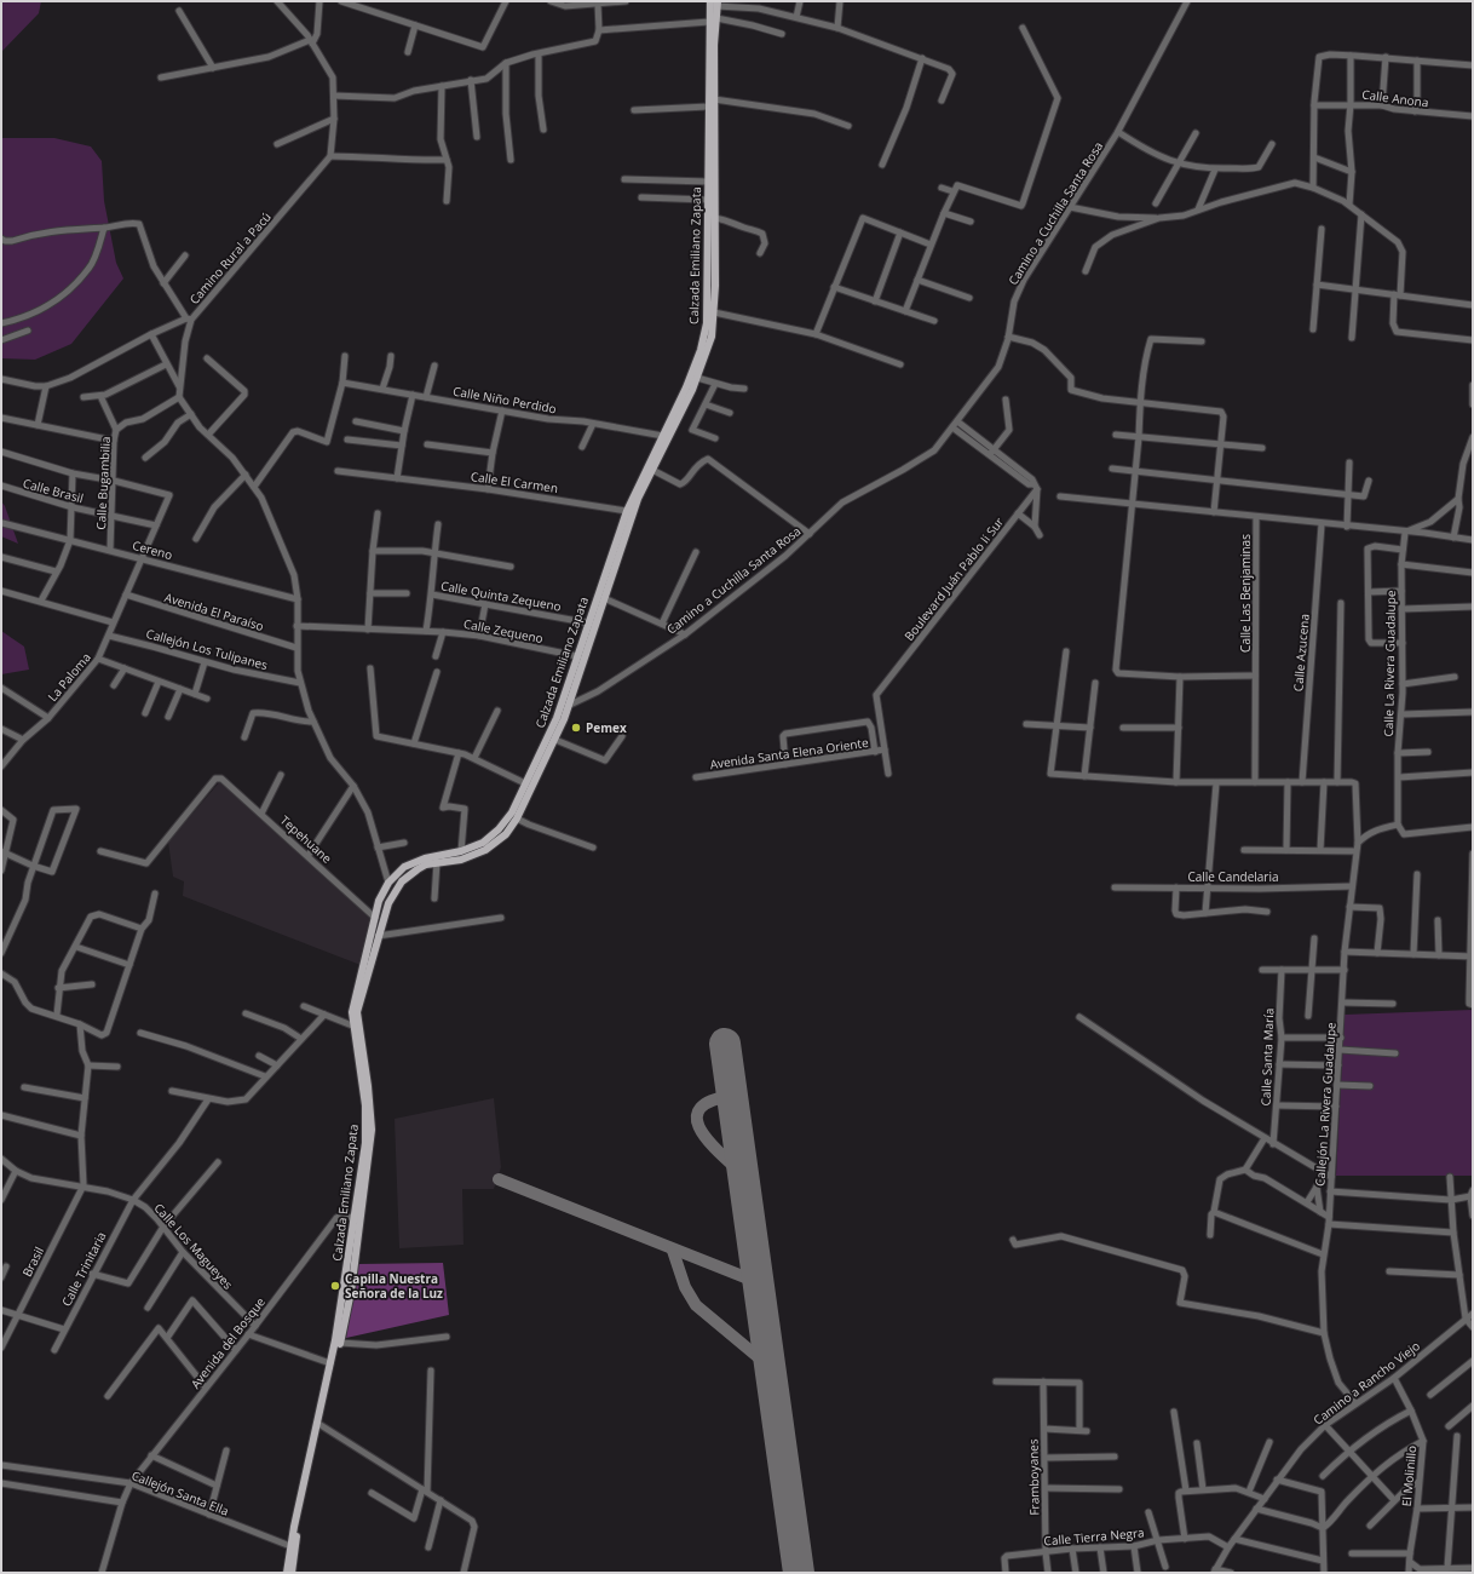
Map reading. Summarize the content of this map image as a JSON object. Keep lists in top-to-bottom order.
{
  "streets": {
    "main road": ["Calzada Emiliano Zapata"],
    "street": [
      "Calle Anona",
      "Camino a Cuchilla Santa Rosa",
      "Camino Rural a Pacú",
      "Calle Niño Perdido",
      "Calle El Carmen",
      "Calle Bugambilia",
      "Calle Brasil",
      "Cereno",
      "Boulevard Juán Pablo Ii Sur",
      "Calle Las Benjaminas",
      "Calle Quinta Zequeno",
      "Avenida El Paraíso",
      "Calle Zequeno",
      "Callejón Los Tulipanes",
      "Calle Azucena",
      "Calle La Rivera Guadalupe",
      "La Paloma",
      "Avenida Santa Elena Oriente",
      "Tepehuane",
      "Calle Candelaria",
      "Calle Santa María",
      "Callejón La Rivera Guadalupe",
      "Calle Los Magueyes",
      "Brasil",
      "Calle Trinitaria",
      "Avenida del Bosque",
      "Camino a Rancho Viejo",
      "El Molinillo",
      "Framboyanes",
      "Callejón Santa Ella",
      "Calle Tierra Negra"
    ]
  },
  "crossings": [
    ["Camino a Cuchilla Santa Rosa", "Calzada Emiliano Zapata"],
    ["Calzada Emiliano Zapata", "Calle Niño Perdido"],
    ["Calzada Emiliano Zapata", "Calle El Carmen"],
    ["Calzada Emiliano Zapata", "Calle Quinta Zequeno"],
    ["Calzada Emiliano Zapata", "Calle Zequeno"],
    ["Calzada Emiliano Zapata", "Tepehuane"],
    ["Calzada Emiliano Zapata", "Avenida del Bosque"],
    ["Calzada Emiliano Zapata", "Callejón Santa Ella"],
    ["Camino Rural a Pacú", "Calle Bugambilia"],
    ["Calle Bugambilia", "Calle Brasil"],
    ["Calle Bugambilia", "Cereno"],
    ["Calle Bugambilia", "La Paloma"],
    ["Calle Brasil", "La Paloma"],
    ["Cereno", "La Paloma"],
    ["Boulevard Juán Pablo Ii Sur", "Avenida Santa Elena Oriente"],
    ["Avenida El Paraíso", "La Paloma"],
    ["Callejón Los Tulipanes", "La Paloma"],
    ["Calle Candelaria", "Callejón La Rivera Guadalupe"],
    ["Callejón La Rivera Guadalupe", "Camino a Rancho Viejo"],
    ["Calle Los Magueyes", "Brasil"],
    ["Calle Los Magueyes", "Calle Trinitaria"],
    ["Calle Los Magueyes", "Avenida del Bosque"],
    ["Avenida del Bosque", "Callejón Santa Ella"],
    ["Camino a Rancho Viejo", "El Molinillo"],
    ["Camino a Rancho Viejo", "Calle Tierra Negra"],
    ["Framboyanes", "Calle Tierra Negra"]
  ],
  "places": ["Pemex", "Capilla Nuestra Señora de la Luz"]
}
